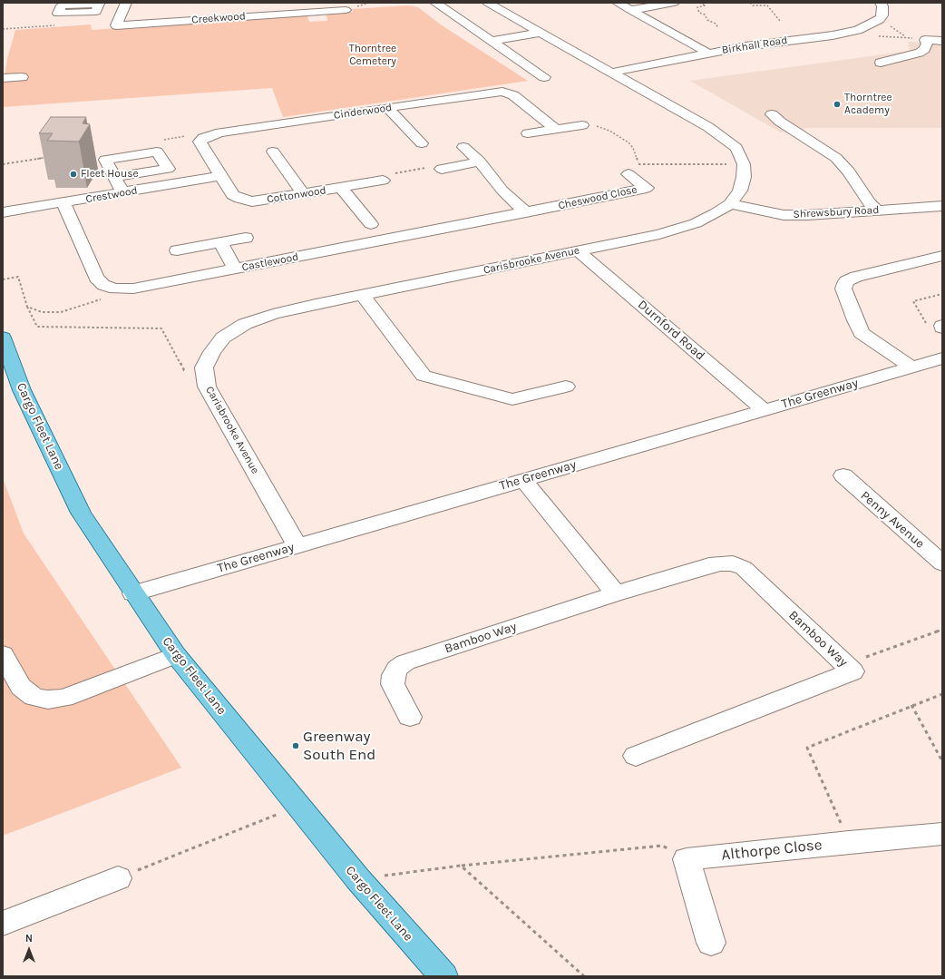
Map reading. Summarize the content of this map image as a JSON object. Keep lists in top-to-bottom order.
{
  "streets": {
    "main road": ["Cargo Fleet Lane"],
    "street": [
      "Creekwood",
      "Birkhall Road",
      "Cinderwood",
      "Crestwood",
      "Cottonwood",
      "Cheswood Close",
      "Shrewsbury Road",
      "Carisbrooke Avenue",
      "Castlewood",
      "Durnford Road",
      "The Greenway",
      "Penny Avenue",
      "Bamboo Way",
      "Althorpe Close"
    ]
  },
  "crossings": [
    ["Birkhall Road", "Carisbrooke Avenue"],
    ["Cinderwood", "Crestwood"],
    ["Cinderwood", "Cottonwood"],
    ["Crestwood", "Cottonwood"],
    ["Crestwood", "Castlewood"],
    ["Cheswood Close", "Castlewood"],
    ["Shrewsbury Road", "Carisbrooke Avenue"],
    ["Carisbrooke Avenue", "Durnford Road"],
    ["Carisbrooke Avenue", "The Greenway"],
    ["Durnford Road", "The Greenway"],
    ["The Greenway", "Cargo Fleet Lane"]
  ],
  "parks": ["Thorntree Cemetery"],
  "places": ["Thorntree Academy", "Fleet House", "Greenway South End"],
  "north": "top"
}
